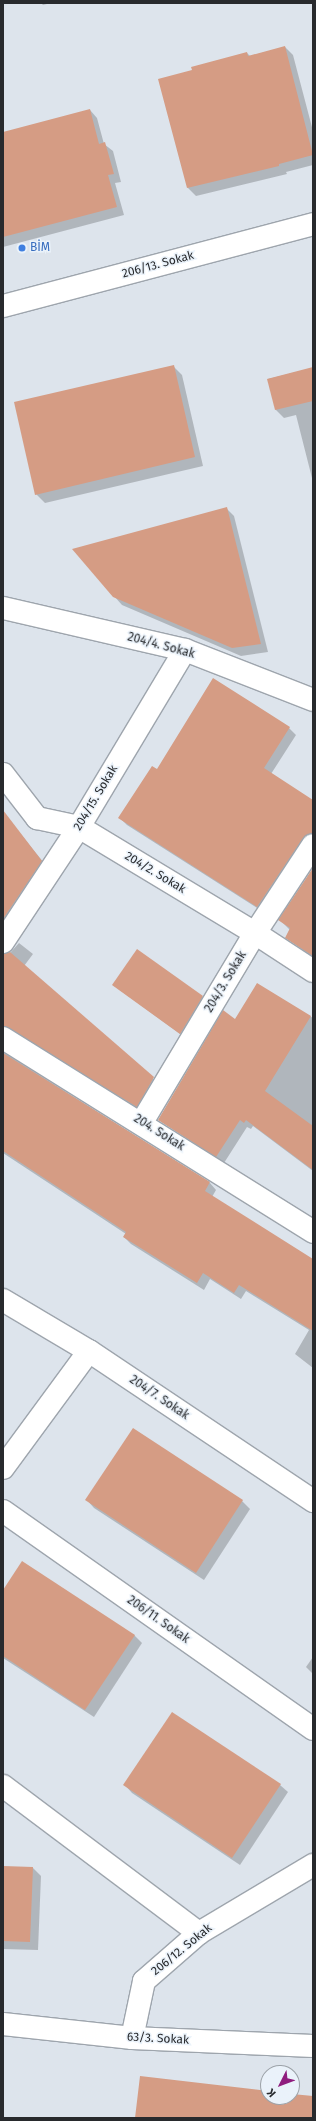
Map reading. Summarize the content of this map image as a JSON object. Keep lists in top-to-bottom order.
{
  "streets": {
    "street": [
      "206/13. Sokak",
      "204/4. Sokak",
      "204/15. Sokak",
      "204/2. Sokak",
      "204/3. Sokak",
      "204. Sokak",
      "204/7. Sokak",
      "206/11. Sokak",
      "206/12. Sokak",
      "63/3. Sokak"
    ]
  },
  "crossings": [
    ["204/4. Sokak", "204/15. Sokak"],
    ["204/15. Sokak", "204/2. Sokak"],
    ["204/2. Sokak", "204/3. Sokak"],
    ["204/3. Sokak", "204. Sokak"],
    ["206/12. Sokak", "63/3. Sokak"]
  ],
  "places": ["BİM"],
  "north": "bottom left"
}
